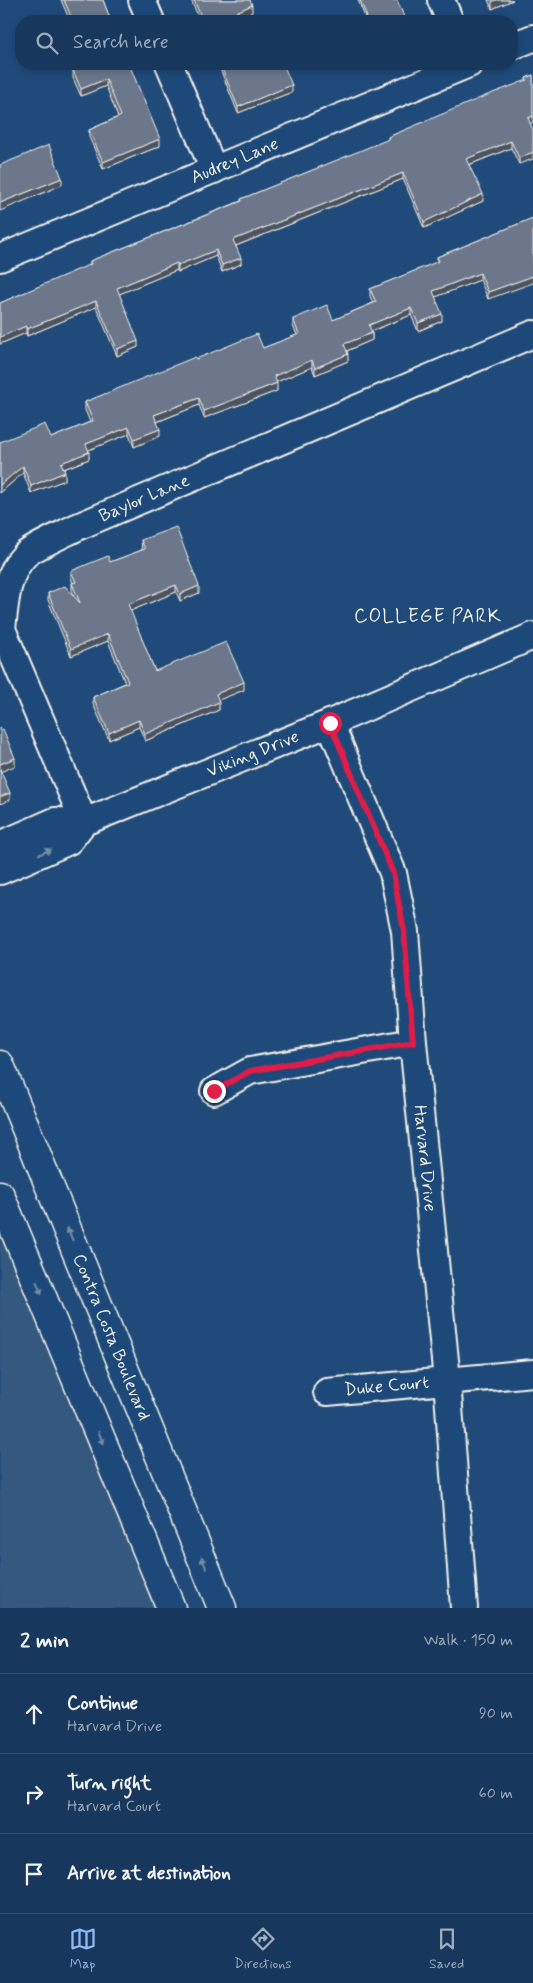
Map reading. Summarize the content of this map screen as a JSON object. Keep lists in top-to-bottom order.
{
  "streets": {
    "main road": ["Contra Costa Boulevard"],
    "street": [
      "Audrey Lane",
      "Baylor Lane",
      "Viking Drive",
      "Harvard Drive",
      "Duke Court"
    ]
  },
  "crossings": [
    ["Baylor Lane", "Viking Drive"],
    ["Viking Drive", "Harvard Drive"],
    ["Harvard Drive", "Duke Court"]
  ],
  "districts": ["COLLEGE PARK"],
  "page": {
    "search": "Search here",
    "heading": ["2 min", "Walk · 150 m"],
    "list": [
      ["Continue", "Harvard Drive", "90 m"],
      ["Turn right", "Harvard Court", "60 m"],
      "Arrive at destination"
    ],
    "nav": ["Map", "Directions", "Saved"]
  }
}
